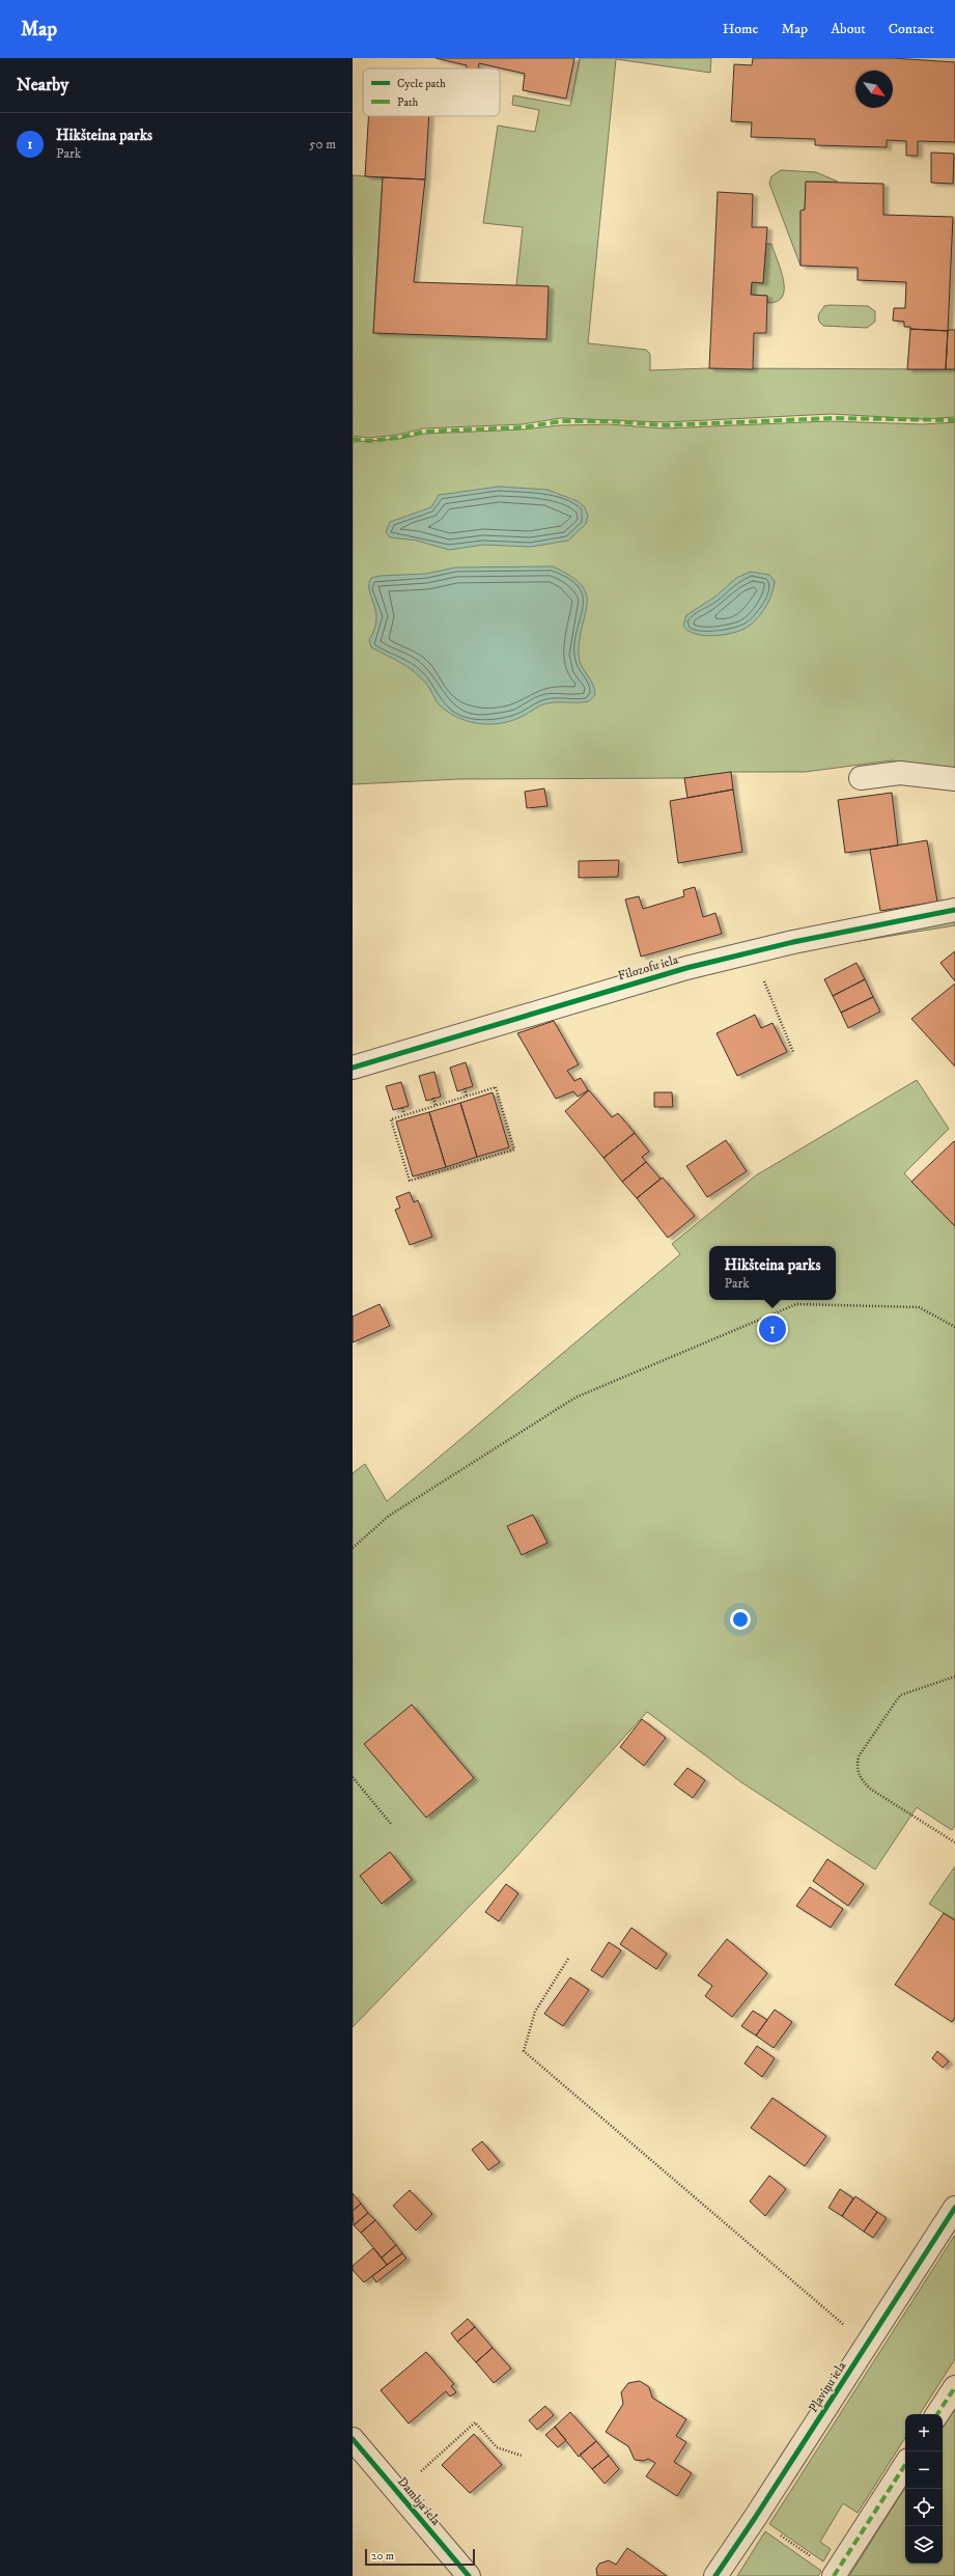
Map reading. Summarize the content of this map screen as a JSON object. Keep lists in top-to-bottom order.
{
  "streets": {
    "street": ["Filozofu iela", "Pļaviņu iela", "Dambja iela"]
  },
  "legend": ["Cycle path", "Path"],
  "scale_bar": "20 m",
  "north": "bottom right",
  "page": {
    "header": "Map",
    "nav": [
      "Home",
      "Map",
      "About",
      "Contact"
    ],
    "heading": "Nearby",
    "list": [
      {
        "mark": "1",
        "name": "Hikšteina parks",
        "note": "Park",
        "value": "50 m"
      }
    ],
    "popup": ["Hikšteina parks", "Park"],
    "pins": "1",
    "map_buttons": ["+", "−"],
    "scale": "20 m"
  }
}
